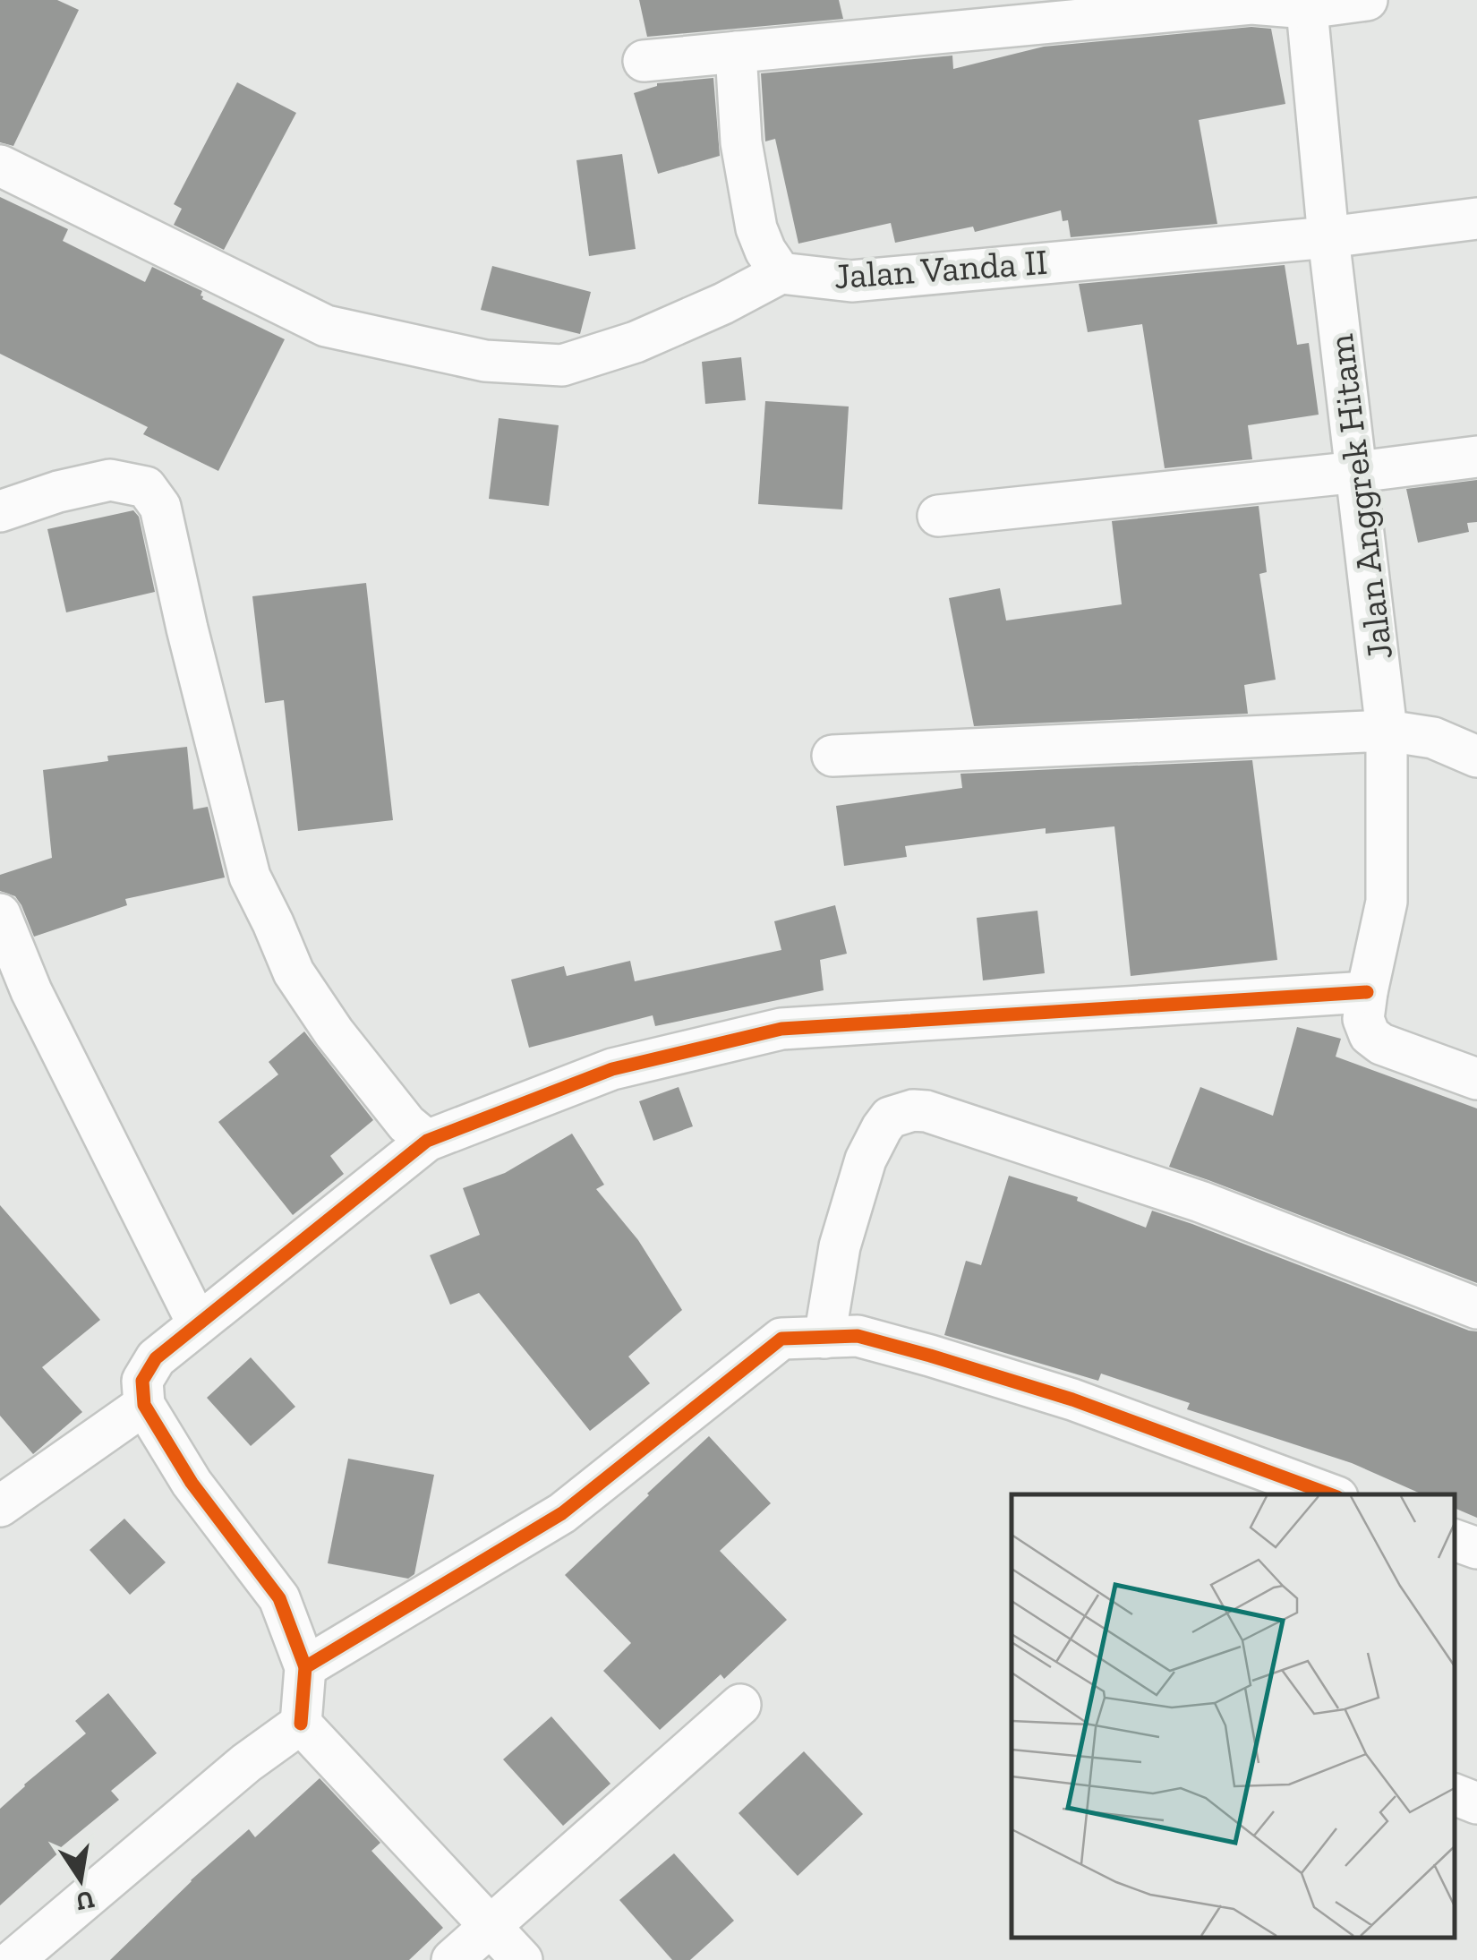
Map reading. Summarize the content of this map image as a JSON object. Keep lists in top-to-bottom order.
{
  "streets": {
    "street": ["Jalan Vanda II", "Jalan Anggrek Hitam"]
  },
  "crossings": [
    ["Jalan Vanda II", "Jalan Anggrek Hitam"]
  ],
  "north": "bottom"
}
